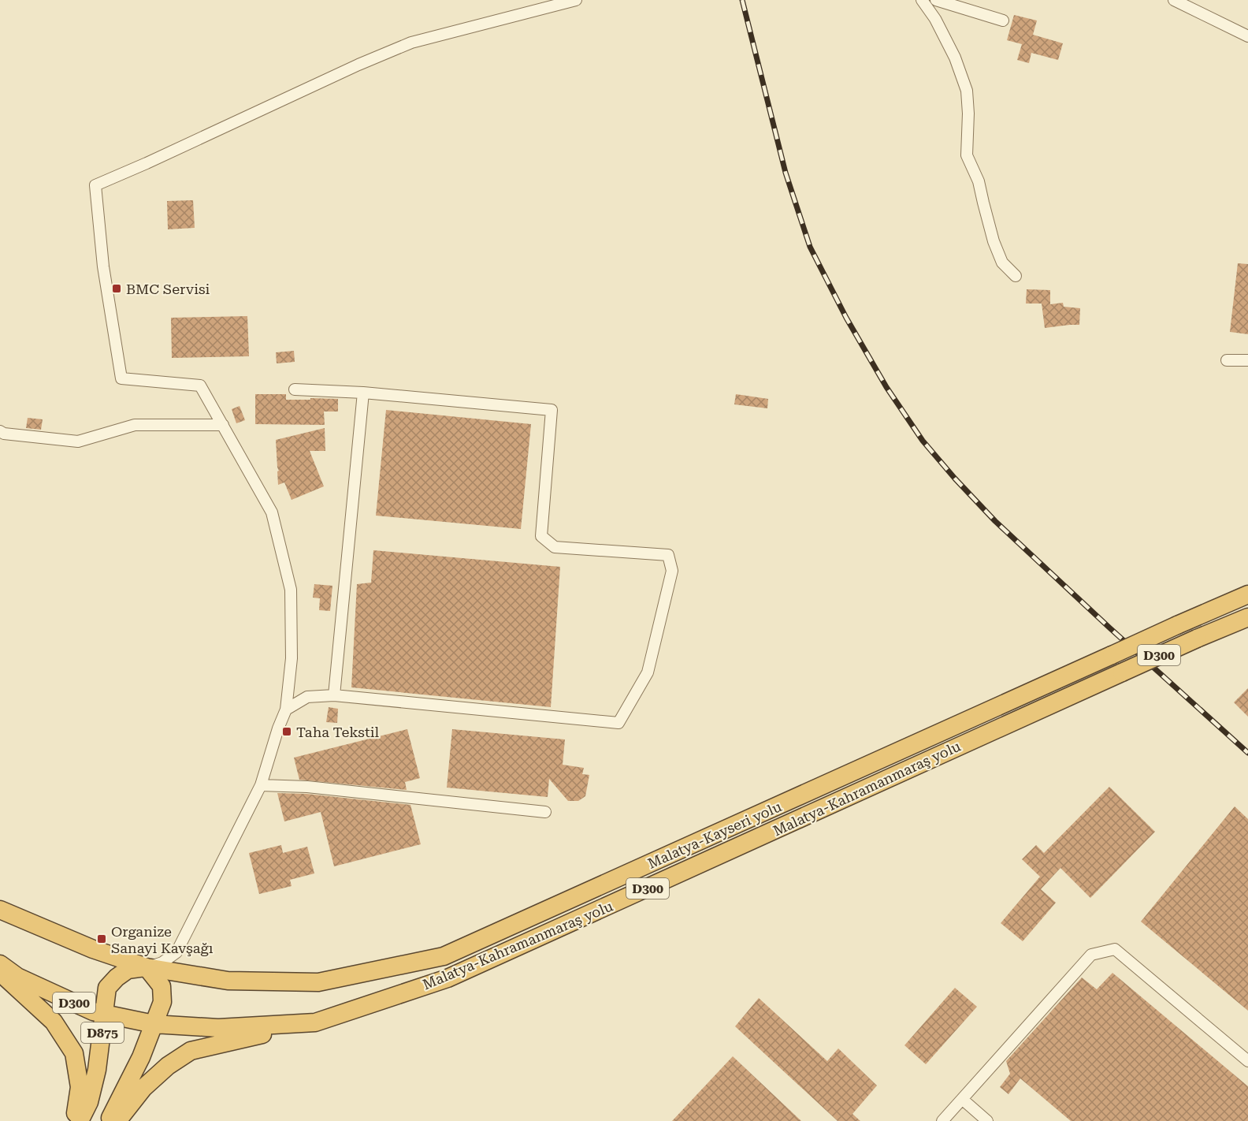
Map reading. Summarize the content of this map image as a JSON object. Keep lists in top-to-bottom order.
{
  "streets": {
    "highway": [
      "D300",
      "Malatya-Kahramanmaraş yolu",
      "Malatya-Kayseri yolu",
      "D875"
    ]
  },
  "crossings": [
    ["Malatya-Kahramanmaraş yolu", "Malatya-Kayseri yolu"],
    ["Malatya-Kahramanmaraş yolu", "D875"],
    ["Malatya-Kayseri yolu", "D875"]
  ],
  "places": {
    "transit": ["BMC Servisi", "Taha Tekstil", "Organize Sanayi Kavşağı"]
  }
}
